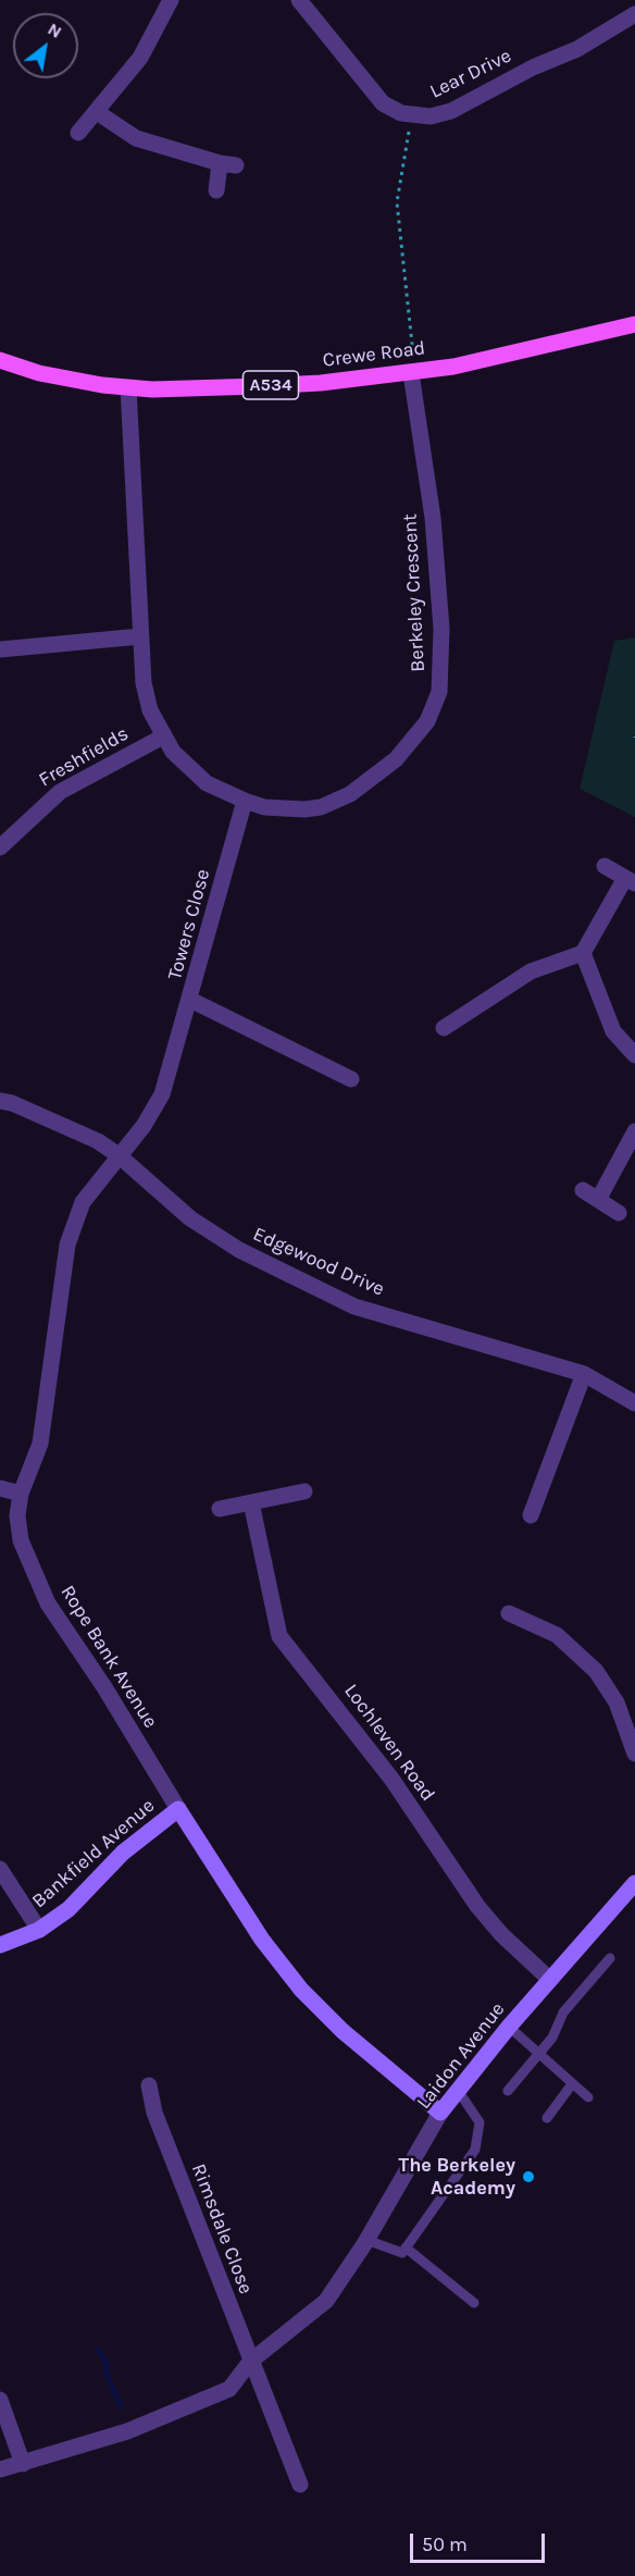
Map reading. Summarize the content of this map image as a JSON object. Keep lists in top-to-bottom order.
{
  "streets": {
    "main road": ["Crewe Road", "A534"],
    "street": [
      "Lear Drive",
      "Berkeley Crescent",
      "Freshfields",
      "Towers Close",
      "Edgewood Drive",
      "Rope Bank Avenue",
      "Lochleven Road",
      "Bankfield Avenue",
      "Laidon Avenue",
      "Rimsdale Close"
    ]
  },
  "crossings": [
    ["Crewe Road", "Berkeley Crescent"],
    ["Berkeley Crescent", "Freshfields"],
    ["Berkeley Crescent", "Towers Close"],
    ["Towers Close", "Rope Bank Avenue"],
    ["Edgewood Drive", "Rope Bank Avenue"],
    ["Rope Bank Avenue", "Bankfield Avenue"],
    ["Rope Bank Avenue", "Laidon Avenue"],
    ["Lochleven Road", "Laidon Avenue"],
    ["Laidon Avenue", "Rimsdale Close"]
  ],
  "places": ["The Berkeley Academy"],
  "scale_bar": "50 m",
  "north": "top right"
}
